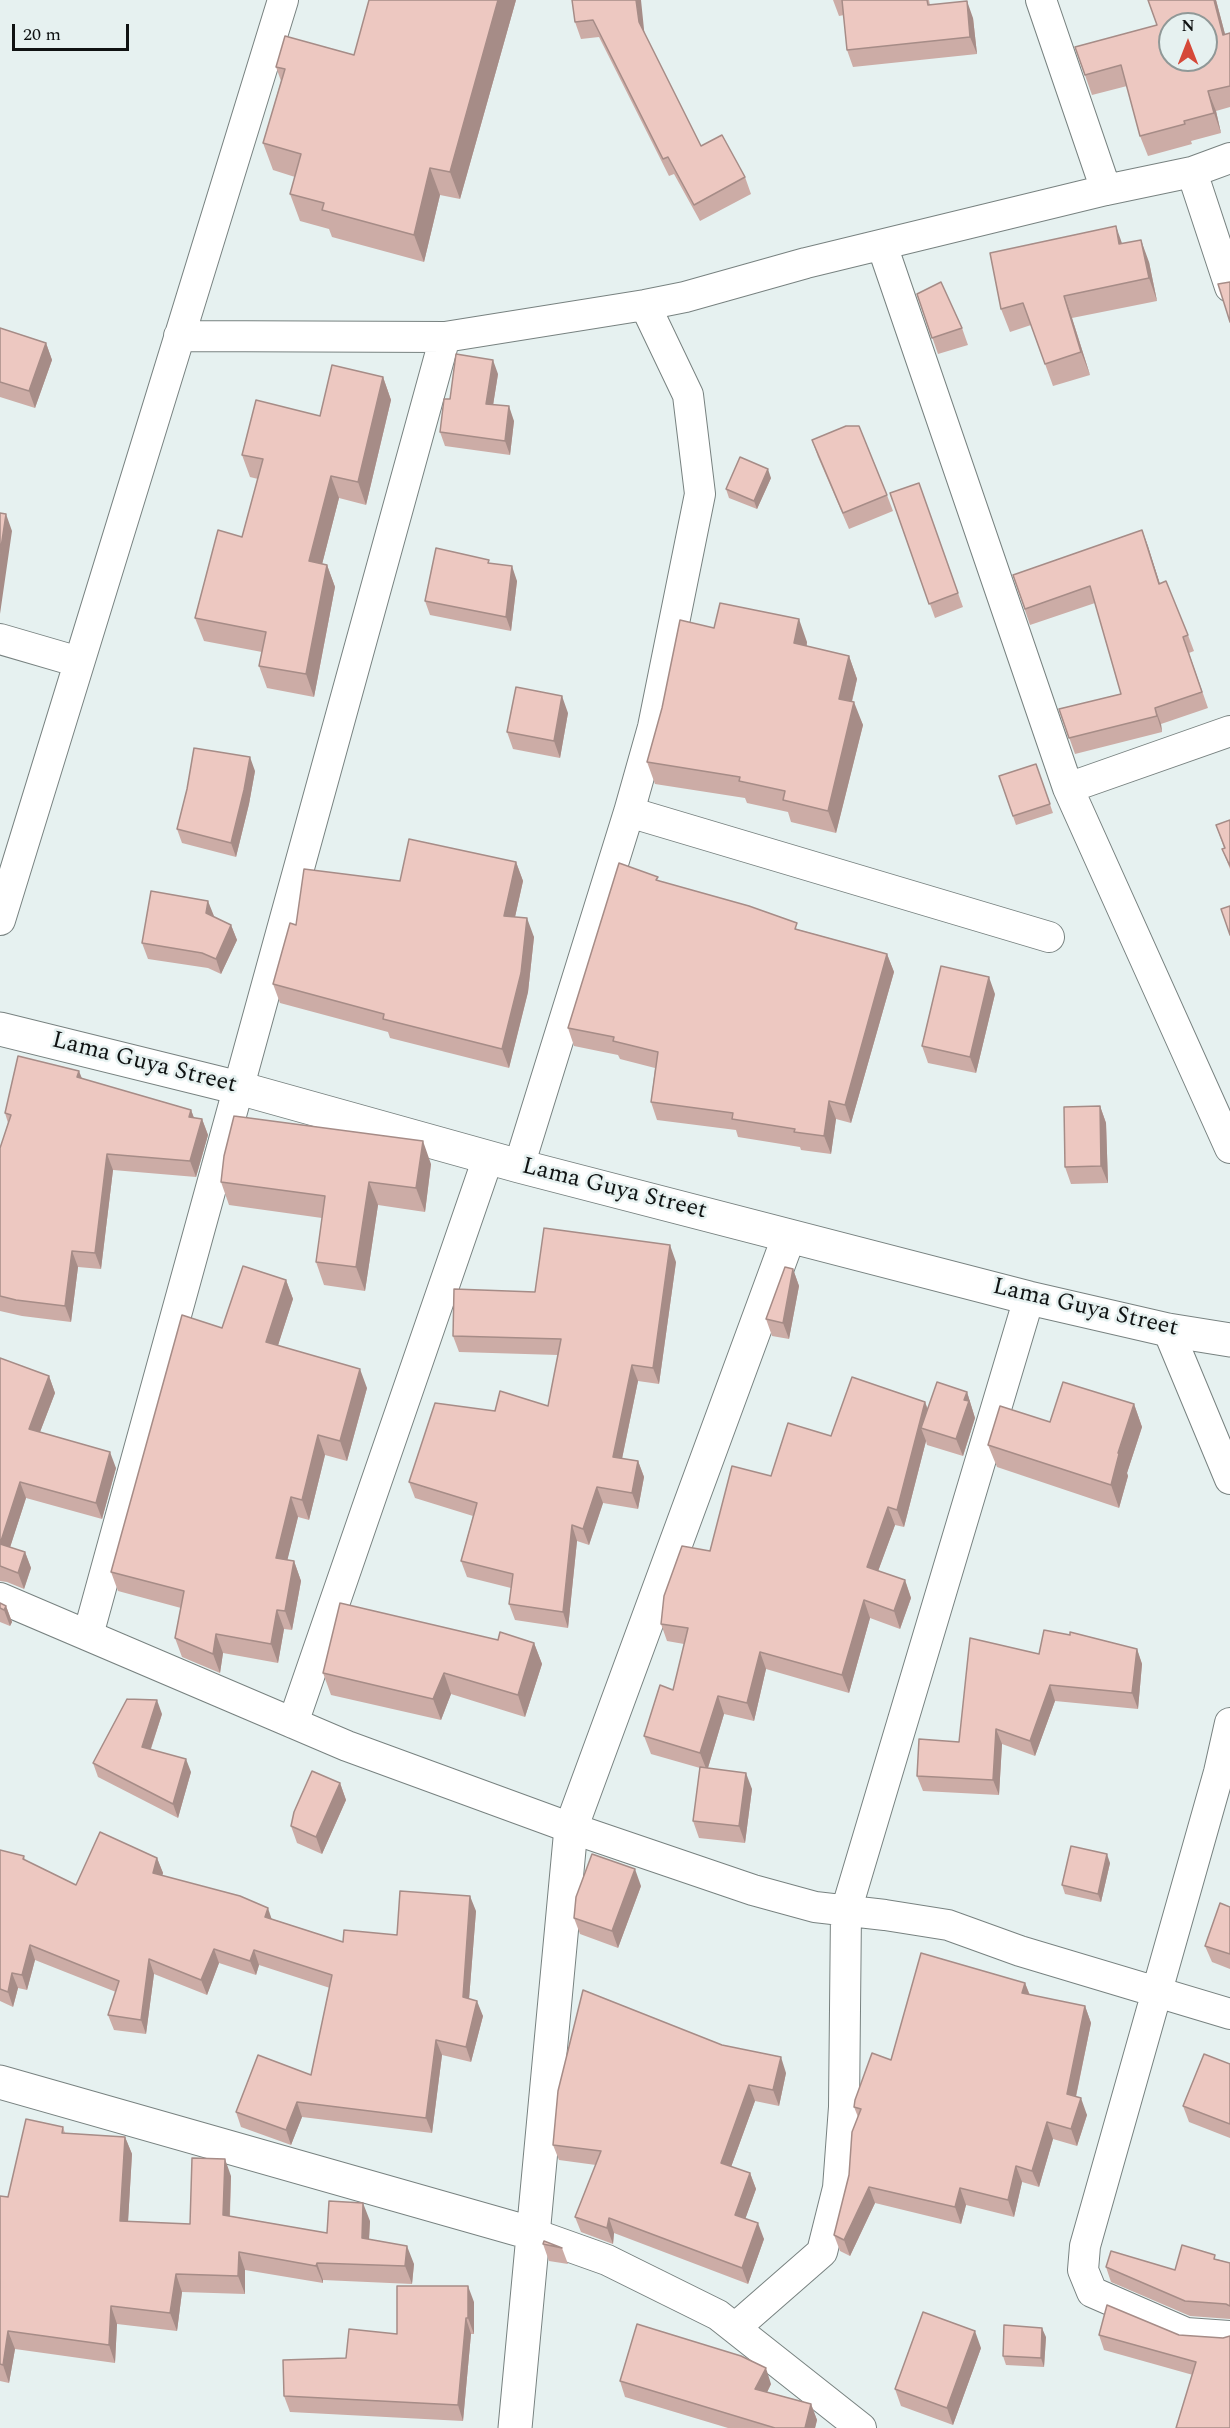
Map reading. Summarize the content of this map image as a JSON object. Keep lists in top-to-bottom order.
{
  "streets": {
    "street": ["Lama Guya Street"]
  },
  "scale_bar": "20 m",
  "north": "top"
}
